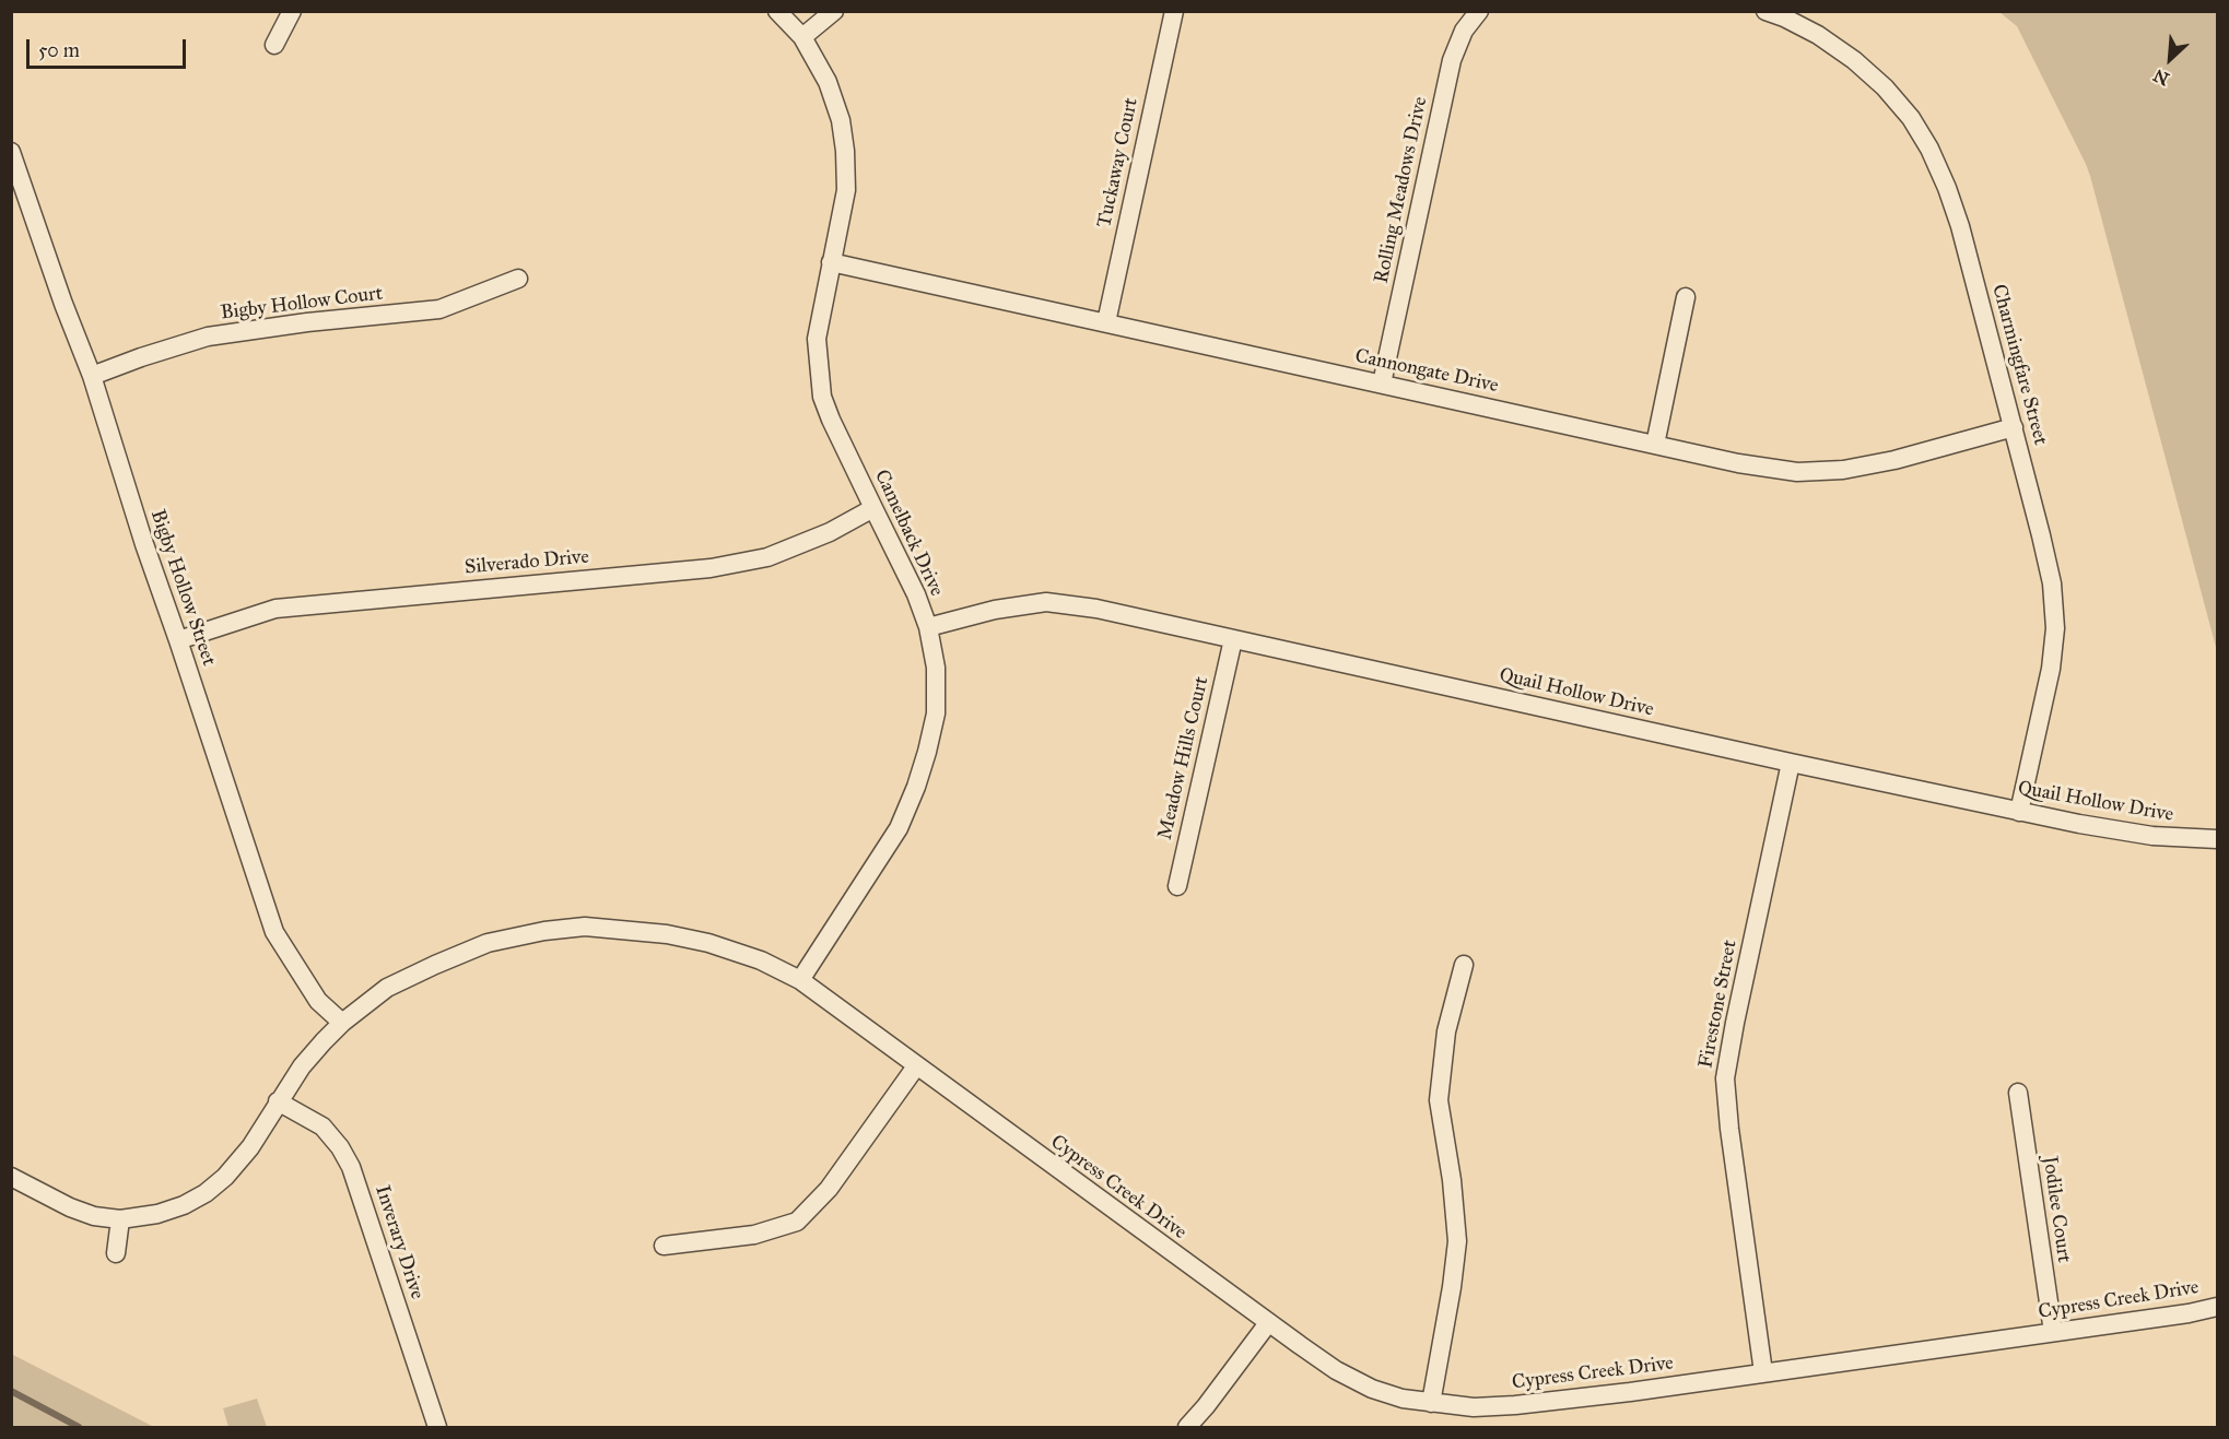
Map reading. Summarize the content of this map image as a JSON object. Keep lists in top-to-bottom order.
{
  "streets": {
    "street": [
      "Tuckaway Court",
      "Rolling Meadows Drive",
      "Bigby Hollow Court",
      "Charmingfare Street",
      "Cannongate Drive",
      "Camelback Drive",
      "Silverado Drive",
      "Bigby Hollow Street",
      "Quail Hollow Drive",
      "Meadow Hills Court",
      "Firestone Street",
      "Cypress Creek Drive",
      "Jodilee Court",
      "Inverary Drive"
    ]
  },
  "crossings": [
    ["Tuckaway Court", "Cannongate Drive"],
    ["Rolling Meadows Drive", "Cannongate Drive"],
    ["Bigby Hollow Court", "Bigby Hollow Street"],
    ["Charmingfare Street", "Cannongate Drive"],
    ["Charmingfare Street", "Quail Hollow Drive"],
    ["Cannongate Drive", "Camelback Drive"],
    ["Camelback Drive", "Silverado Drive"],
    ["Camelback Drive", "Quail Hollow Drive"],
    ["Camelback Drive", "Cypress Creek Drive"],
    ["Silverado Drive", "Bigby Hollow Street"],
    ["Bigby Hollow Street", "Cypress Creek Drive"],
    ["Quail Hollow Drive", "Meadow Hills Court"],
    ["Quail Hollow Drive", "Firestone Street"],
    ["Firestone Street", "Cypress Creek Drive"],
    ["Cypress Creek Drive", "Jodilee Court"],
    ["Cypress Creek Drive", "Inverary Drive"]
  ],
  "scale_bar": "50 m",
  "north": "bottom left"
}
